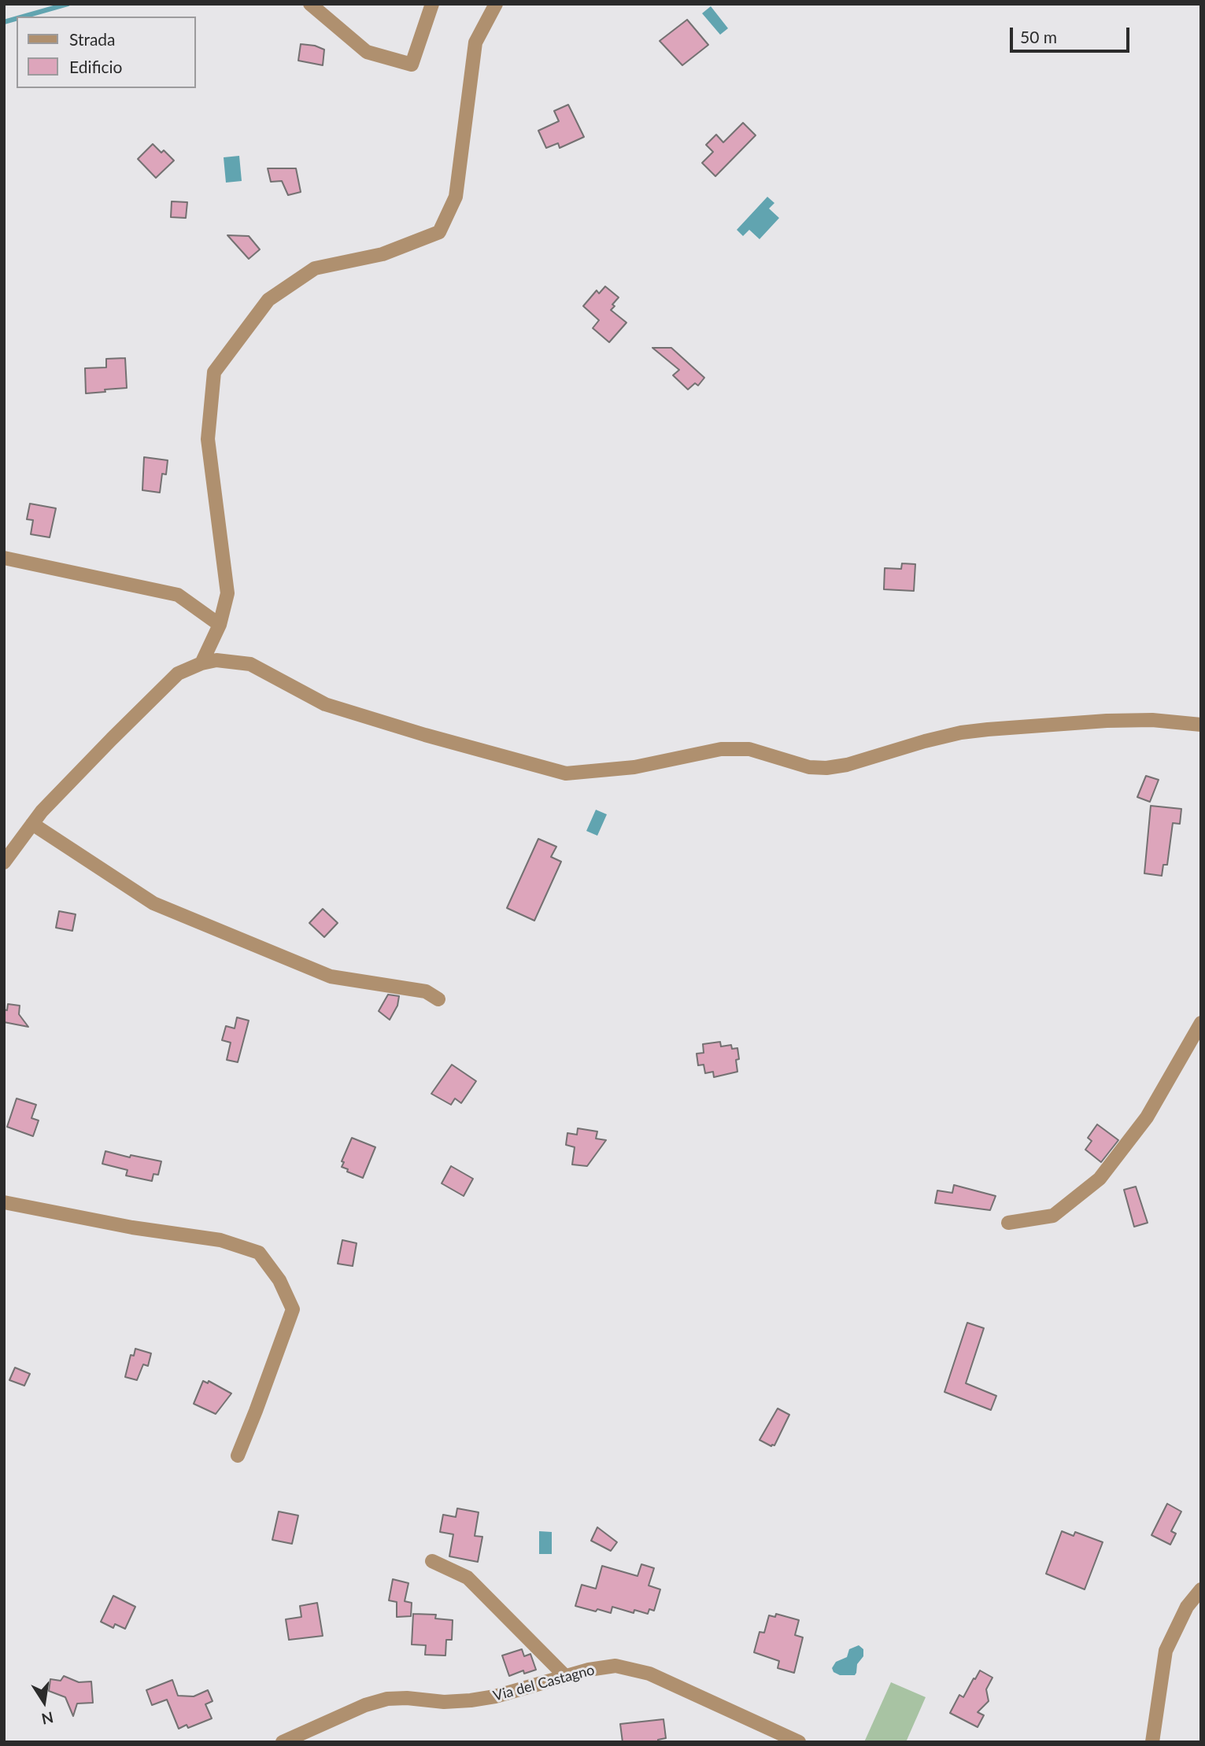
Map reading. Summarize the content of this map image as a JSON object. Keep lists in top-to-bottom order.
{
  "streets": {
    "street": ["Via del Castagno"]
  },
  "legend": ["Strada", "Edificio"],
  "scale_bar": "50 m",
  "north": "bottom"
}
